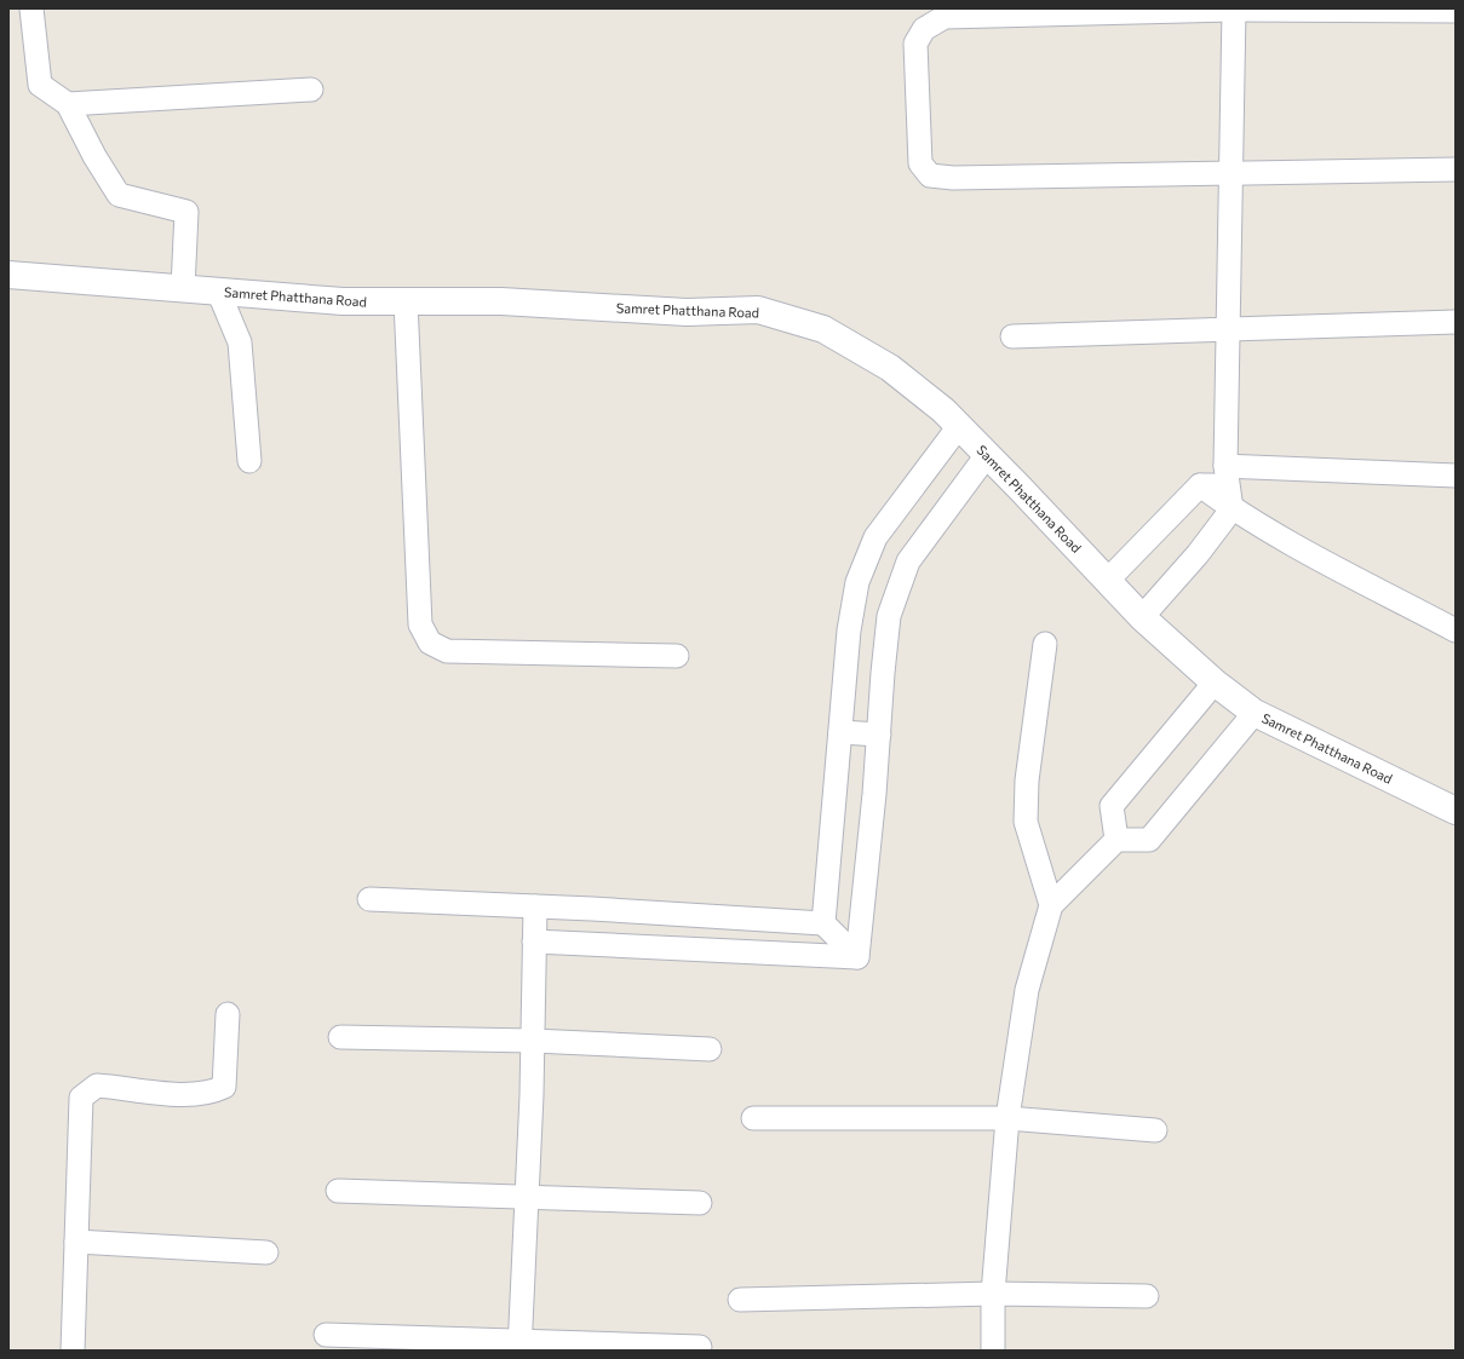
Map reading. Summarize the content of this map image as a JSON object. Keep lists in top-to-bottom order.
{
  "streets": {
    "street": ["Samret Phatthana Road"]
  }
}
